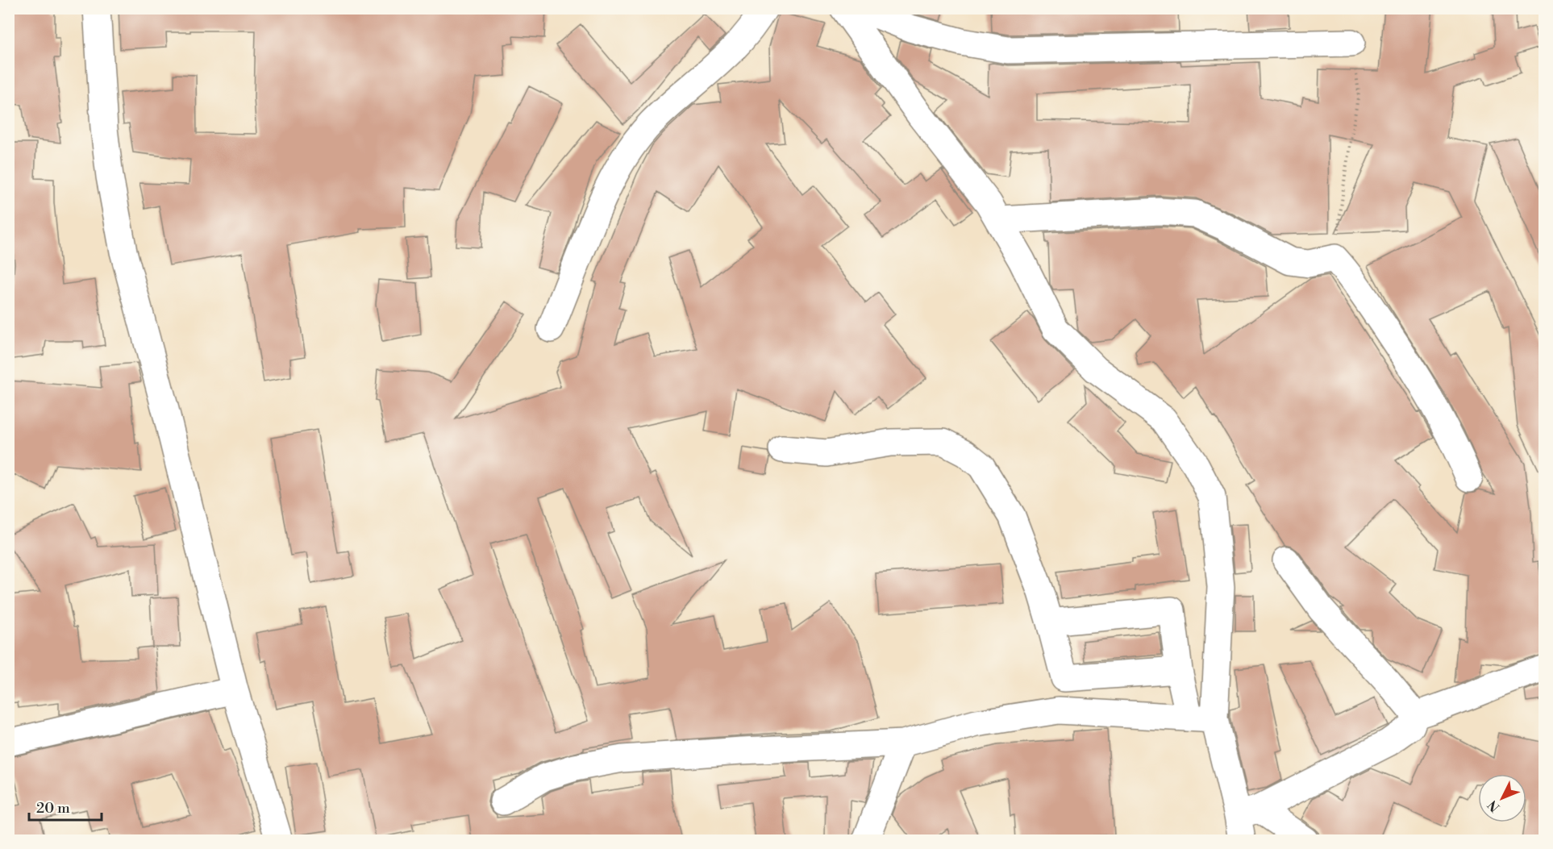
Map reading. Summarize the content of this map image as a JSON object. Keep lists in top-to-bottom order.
{
  "scale_bar": "20 m",
  "north": "bottom left"
}
